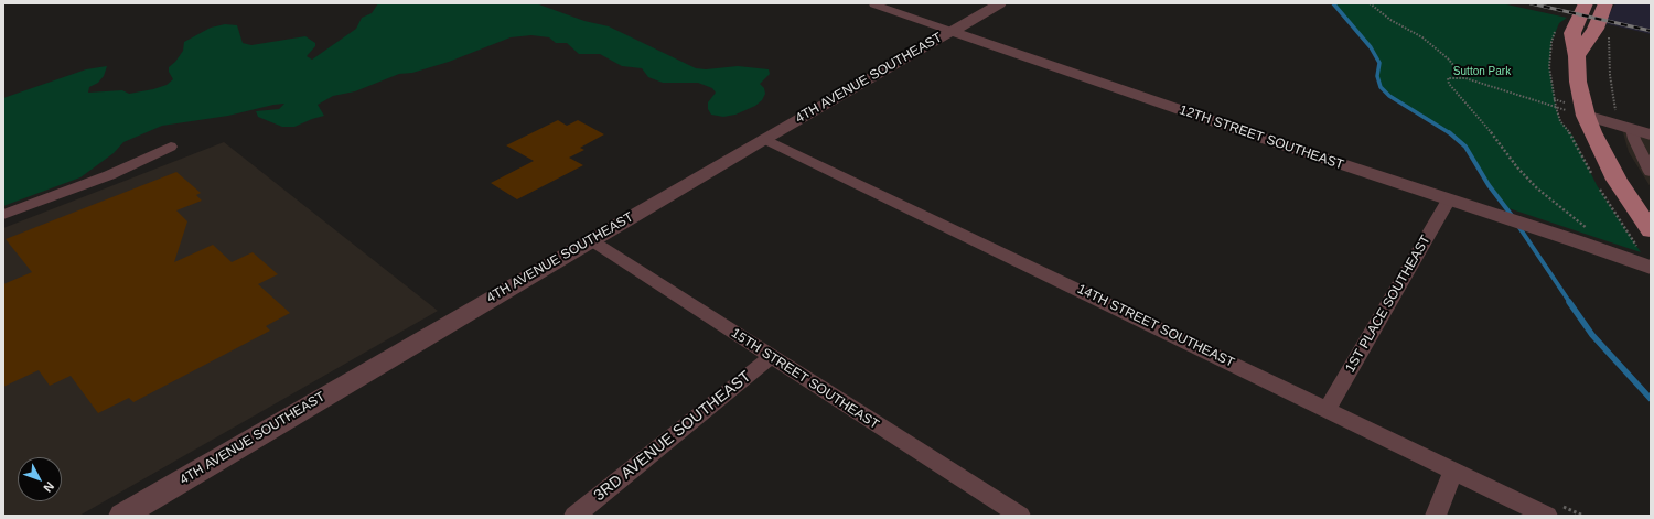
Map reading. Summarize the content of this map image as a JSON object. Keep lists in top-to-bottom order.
{
  "streets": {
    "street": [
      "4TH AVENUE SOUTHEAST",
      "12TH STREET SOUTHEAST",
      "1ST PLACE SOUTHEAST",
      "14TH STREET SOUTHEAST",
      "15TH STREET SOUTHEAST",
      "3RD AVENUE SOUTHEAST"
    ]
  },
  "crossings": [
    ["4TH AVENUE SOUTHEAST", "12TH STREET SOUTHEAST"],
    ["4TH AVENUE SOUTHEAST", "14TH STREET SOUTHEAST"],
    ["4TH AVENUE SOUTHEAST", "15TH STREET SOUTHEAST"],
    ["12TH STREET SOUTHEAST", "1ST PLACE SOUTHEAST"],
    ["1ST PLACE SOUTHEAST", "14TH STREET SOUTHEAST"],
    ["15TH STREET SOUTHEAST", "3RD AVENUE SOUTHEAST"]
  ],
  "parks": ["Sutton Park"],
  "north": "bottom right"
}
